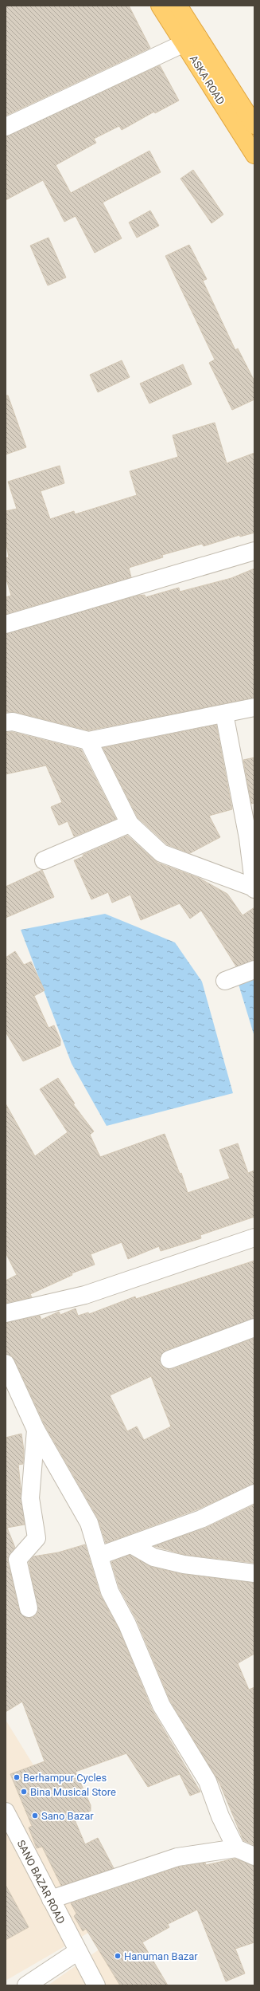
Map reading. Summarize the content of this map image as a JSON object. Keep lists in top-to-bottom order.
{
  "streets": {
    "highway": ["ASKA ROAD"],
    "street": ["SANO BAZAR ROAD"]
  },
  "places": [
    "Berhampur Cycles",
    "Bina Musical Store",
    "Sano Bazar",
    "Hanuman Bazar"
  ]
}
